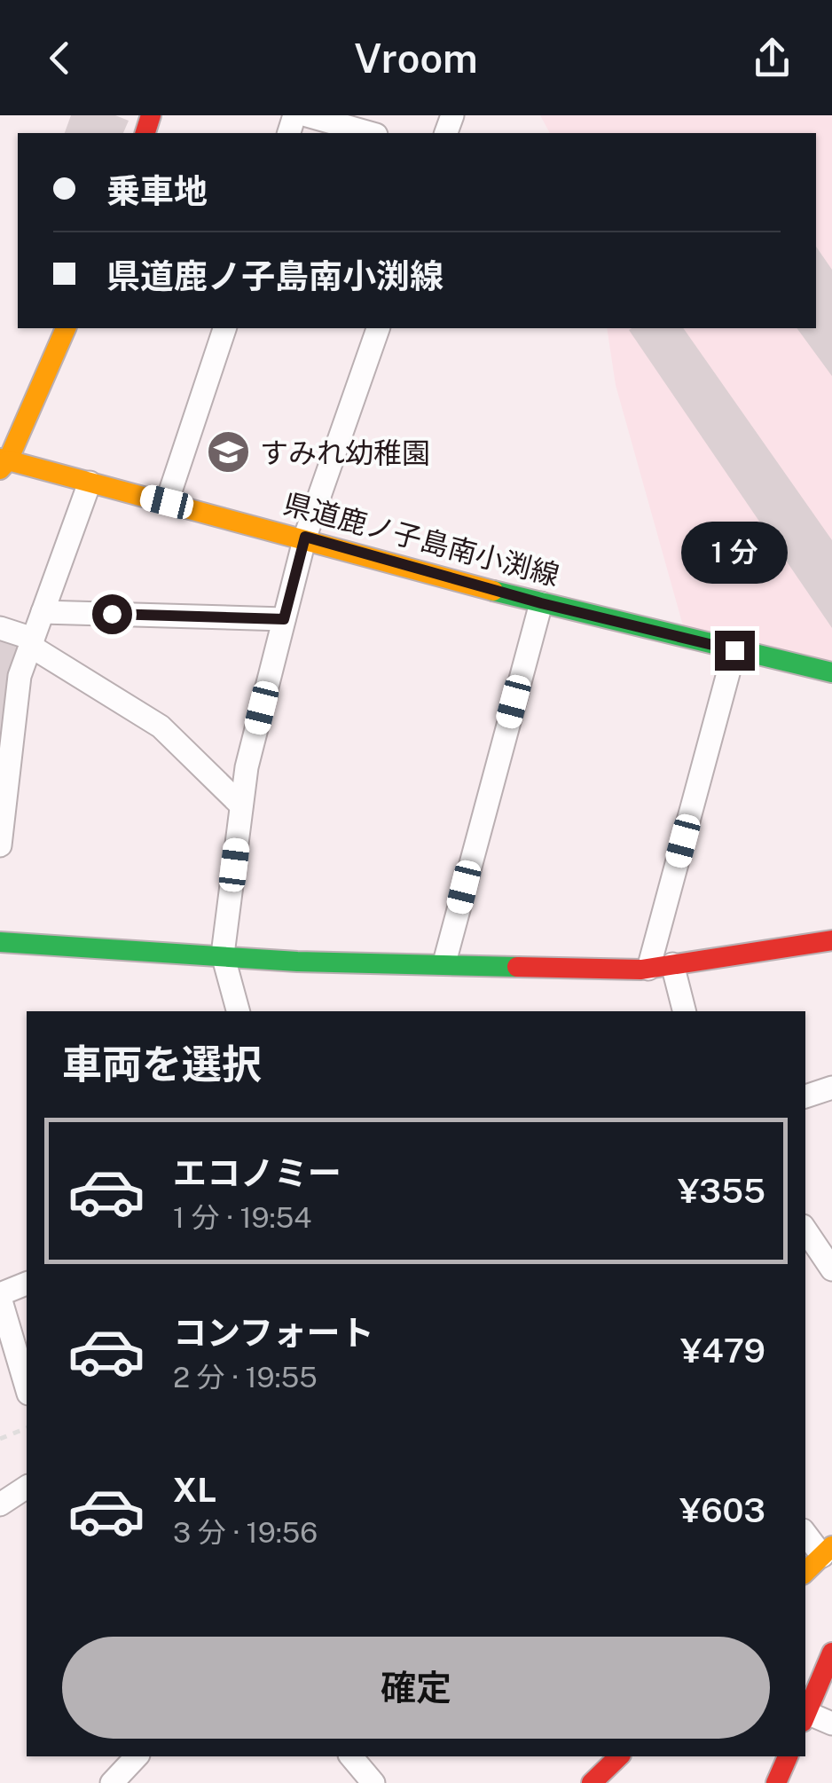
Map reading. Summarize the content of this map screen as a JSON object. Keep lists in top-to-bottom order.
{
  "streets": {
    "street": ["県道鹿ノ子島南小渕線"]
  },
  "places": {
    "school or university": ["すみれ幼稚園"]
  },
  "page": {
    "header": "Vroom",
    "banner": ["乗車地", "県道鹿ノ子島南小渕線"],
    "bubble": "1 分",
    "heading": "車両を選択",
    "list": [
      {
        "name": "エコノミー",
        "note": "1 分 · 19:54",
        "value": "¥355"
      },
      {
        "name": "コンフォート",
        "note": "2 分 · 19:55",
        "value": "¥479"
      },
      {
        "name": "XL",
        "note": "3 分 · 19:56",
        "value": "¥603"
      }
    ],
    "buttons": "確定"
  }
}
